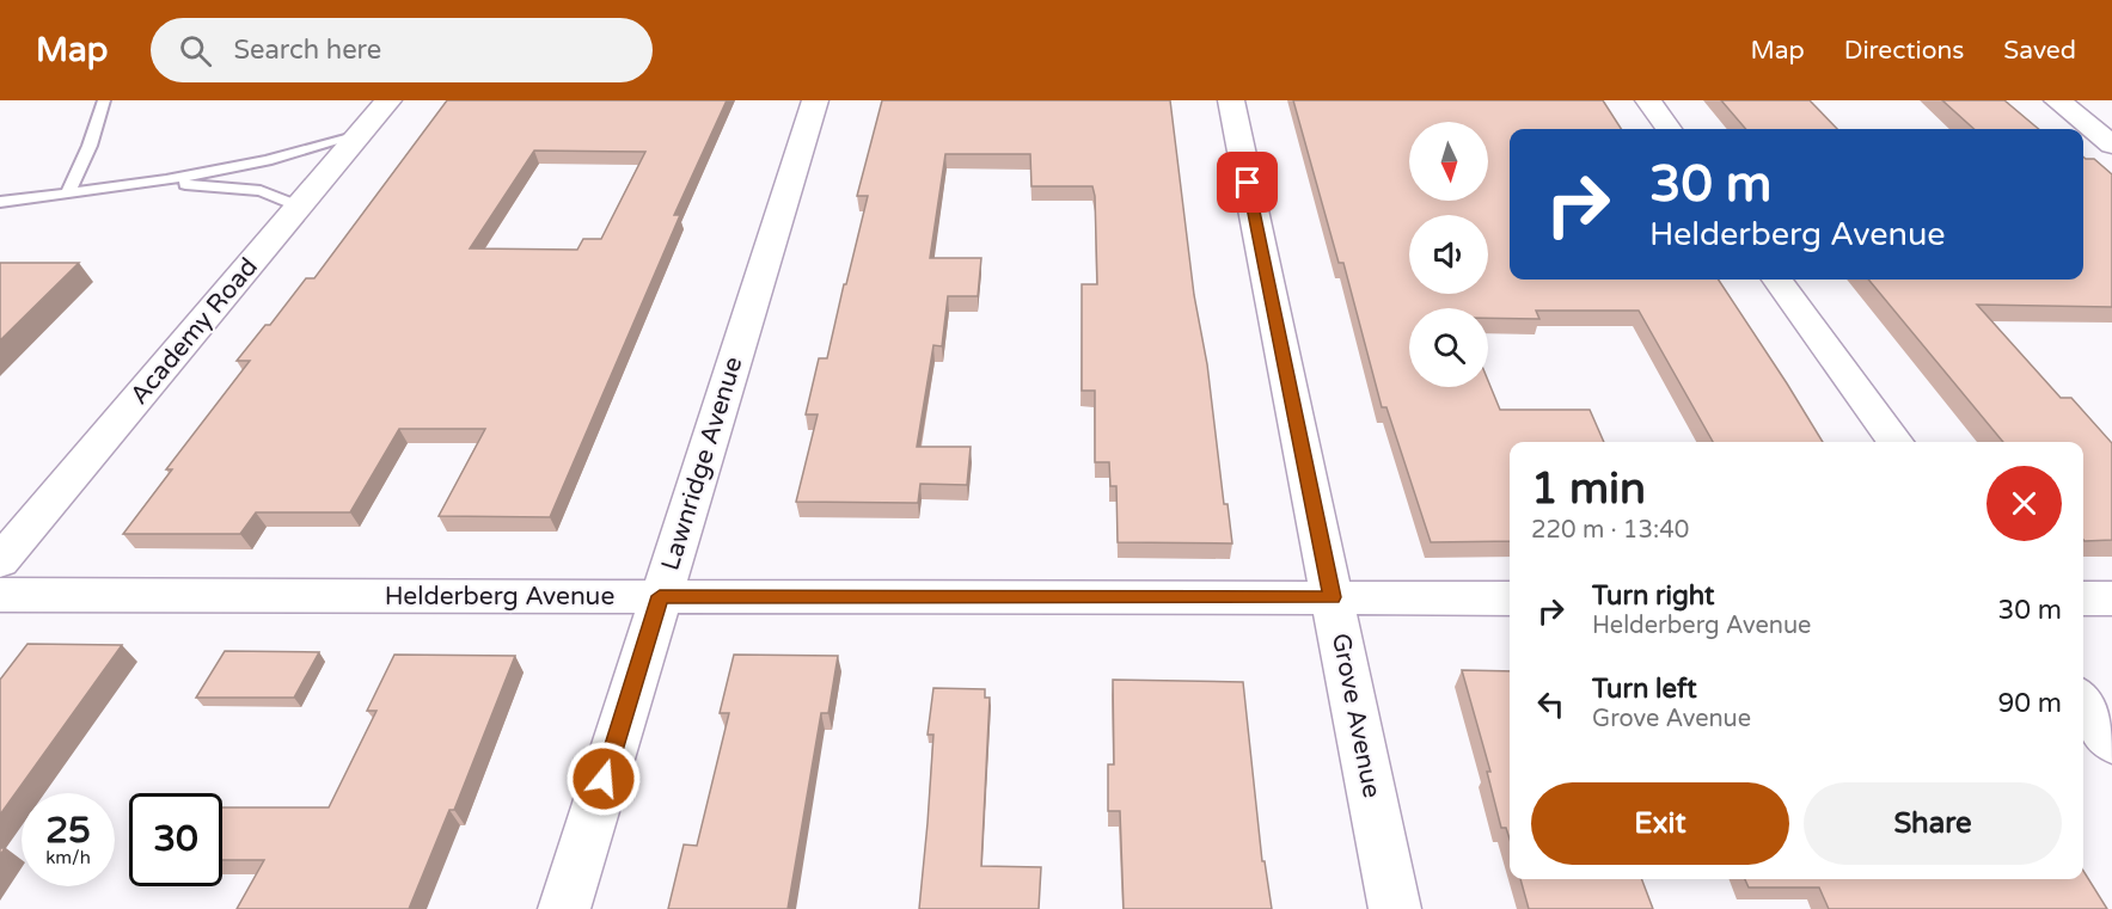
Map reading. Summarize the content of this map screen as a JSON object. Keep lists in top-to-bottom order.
{
  "streets": {
    "street": [
      "Academy Road",
      "Lawnridge Avenue",
      "Helderberg Avenue",
      "Grove Avenue"
    ]
  },
  "crossings": [
    ["Lawnridge Avenue", "Helderberg Avenue"],
    ["Helderberg Avenue", "Grove Avenue"]
  ],
  "north": "bottom",
  "page": {
    "header": "Map",
    "search": "Search here",
    "nav": ["Map", "Directions", "Saved"],
    "turn": ["30 m", "Helderberg Avenue"],
    "heading": ["1 min", "220 m · 13:40"],
    "list": [
      {
        "name": "Turn right",
        "note": "Helderberg Avenue",
        "value": "30 m"
      },
      {
        "name": "Turn left",
        "note": "Grove Avenue",
        "value": "90 m"
      }
    ],
    "buttons": ["Exit", "Share"],
    "speed": "25 km/h",
    "limit": "30"
  }
}
